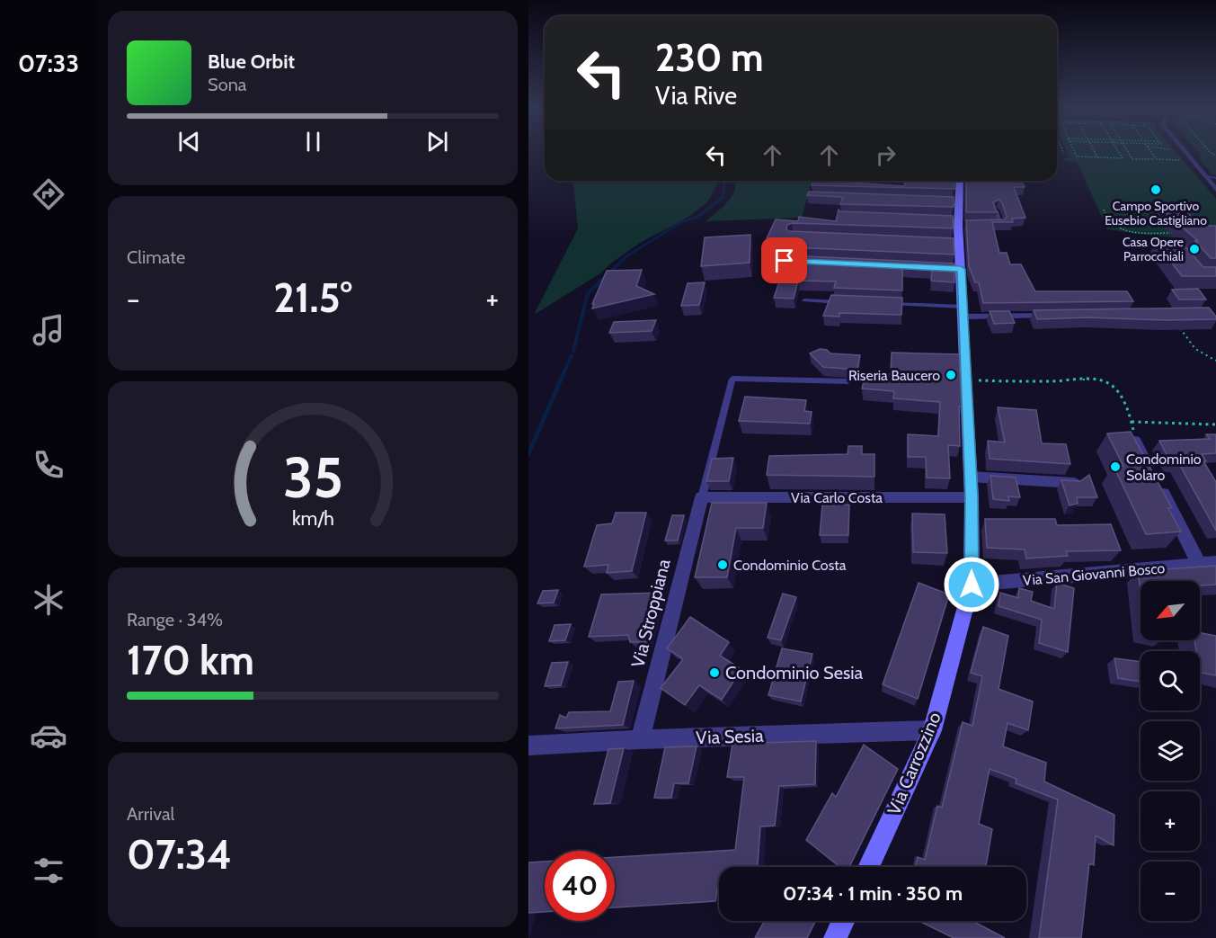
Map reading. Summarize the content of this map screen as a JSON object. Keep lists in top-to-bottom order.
{
  "streets": {
    "street": [
      "Via Carlo Costa",
      "Via San Giovanni Bosco",
      "Via Stroppiana",
      "Via Sesia",
      "Via Carrozzino"
    ]
  },
  "crossings": [
    ["Via Carlo Costa", "Via Stroppiana"],
    ["Via Carlo Costa", "Via Carrozzino"],
    ["Via San Giovanni Bosco", "Via Carrozzino"],
    ["Via Stroppiana", "Via Sesia"],
    ["Via Sesia", "Via Carrozzino"]
  ],
  "places": [
    "Campo Sportivo Eusebio Castigliano",
    "Casa Opere Parrocchiali",
    "Riseria Baucero",
    "Condominio Solaro",
    "Condominio Costa",
    "Condominio Sesia"
  ],
  "north": "bottom left",
  "page": {
    "tabs": "07:33",
    "turn": ["230 m", "Via Rive"],
    "song": ["Blue Orbit", "Sona"],
    "tile": [
      "Climate",
      ["Range · 34%", "170 km"],
      ["Arrival", "07:34"]
    ],
    "heat": ["−", "21.5°", "+"],
    "map_buttons": ["+", "−"],
    "limit": "40",
    "trip": "07:34 · 1 min · 350 m",
    "gauge": ["35", "km/h"]
  }
}
